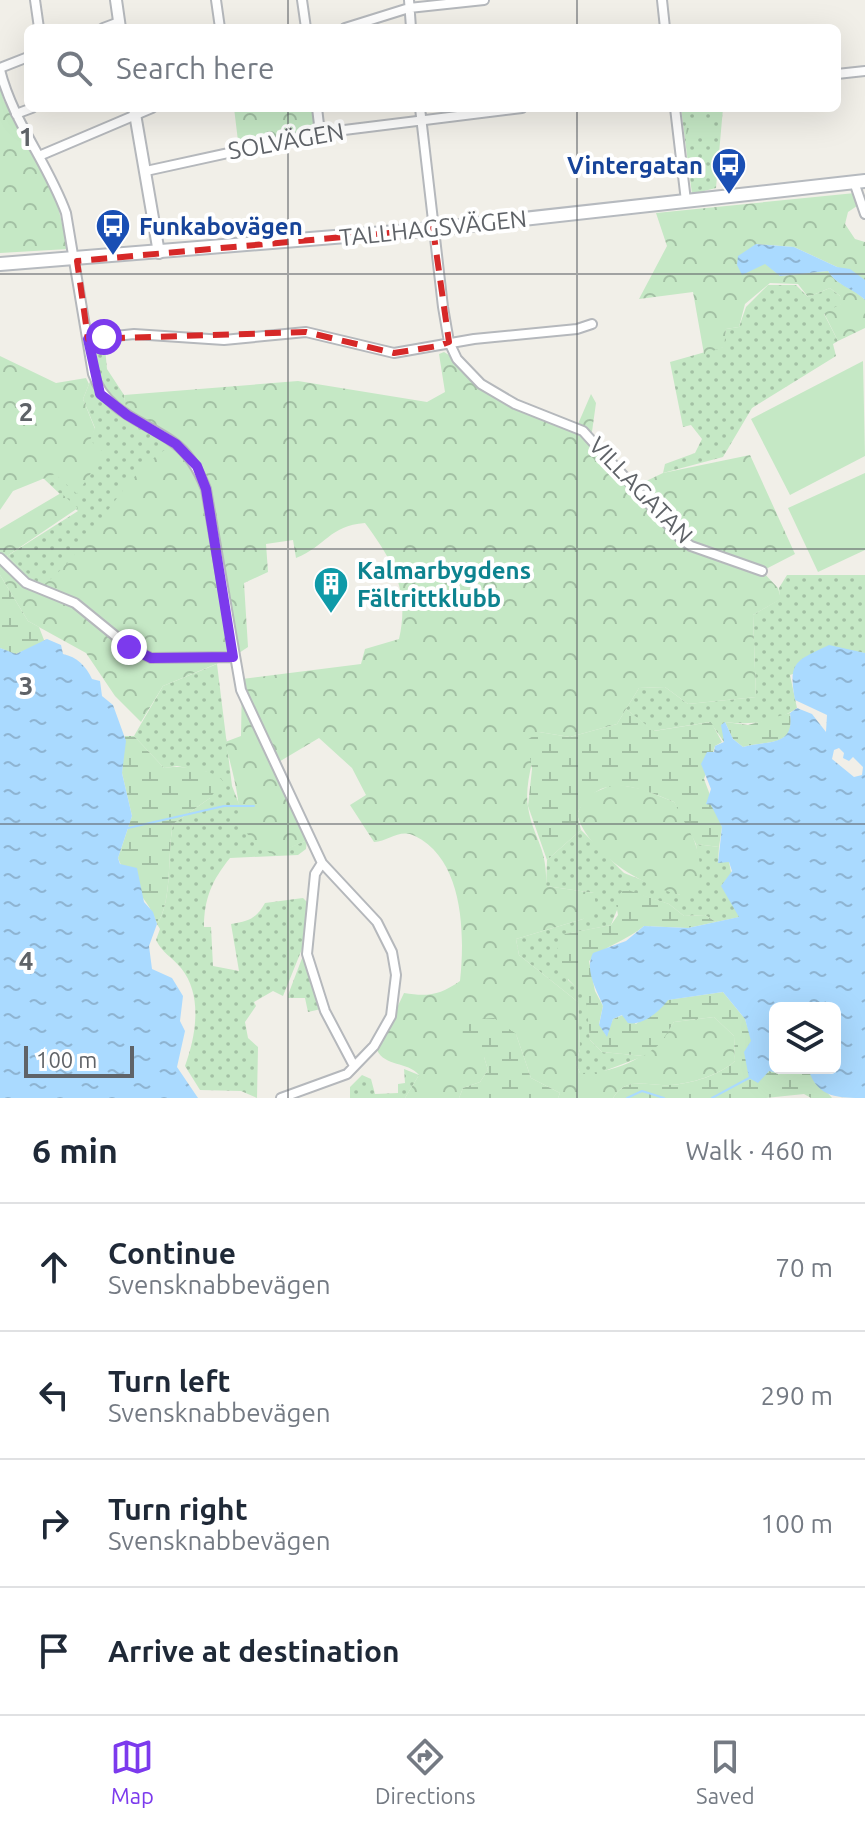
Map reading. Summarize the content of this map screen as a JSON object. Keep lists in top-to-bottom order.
{
  "streets": {
    "main road": ["TALLHAGSVÄGEN"],
    "street": ["SOLVÄGEN", "VILLAGATAN"]
  },
  "crossings": [
    ["SOLVÄGEN", "VILLAGATAN"],
    ["TALLHAGSVÄGEN", "VILLAGATAN"]
  ],
  "places": {
    "bus stop": ["Vintergatan", "Funkabovägen"],
    "building": ["Kalmarbygdens Fältrittklubb"]
  },
  "scale_bar": "100 m",
  "page": {
    "search": "Search here",
    "scale": "100 m",
    "heading": ["6 min", "Walk · 460 m"],
    "list": [
      ["Continue", "Svensknabbevägen", "70 m"],
      ["Turn left", "Svensknabbevägen", "290 m"],
      ["Turn right", "Svensknabbevägen", "100 m"],
      "Arrive at destination"
    ],
    "nav": ["Map", "Directions", "Saved"]
  },
  "grid": {
    "rows": [
      "1",
      "2",
      "3",
      "4"
    ]
  }
}
